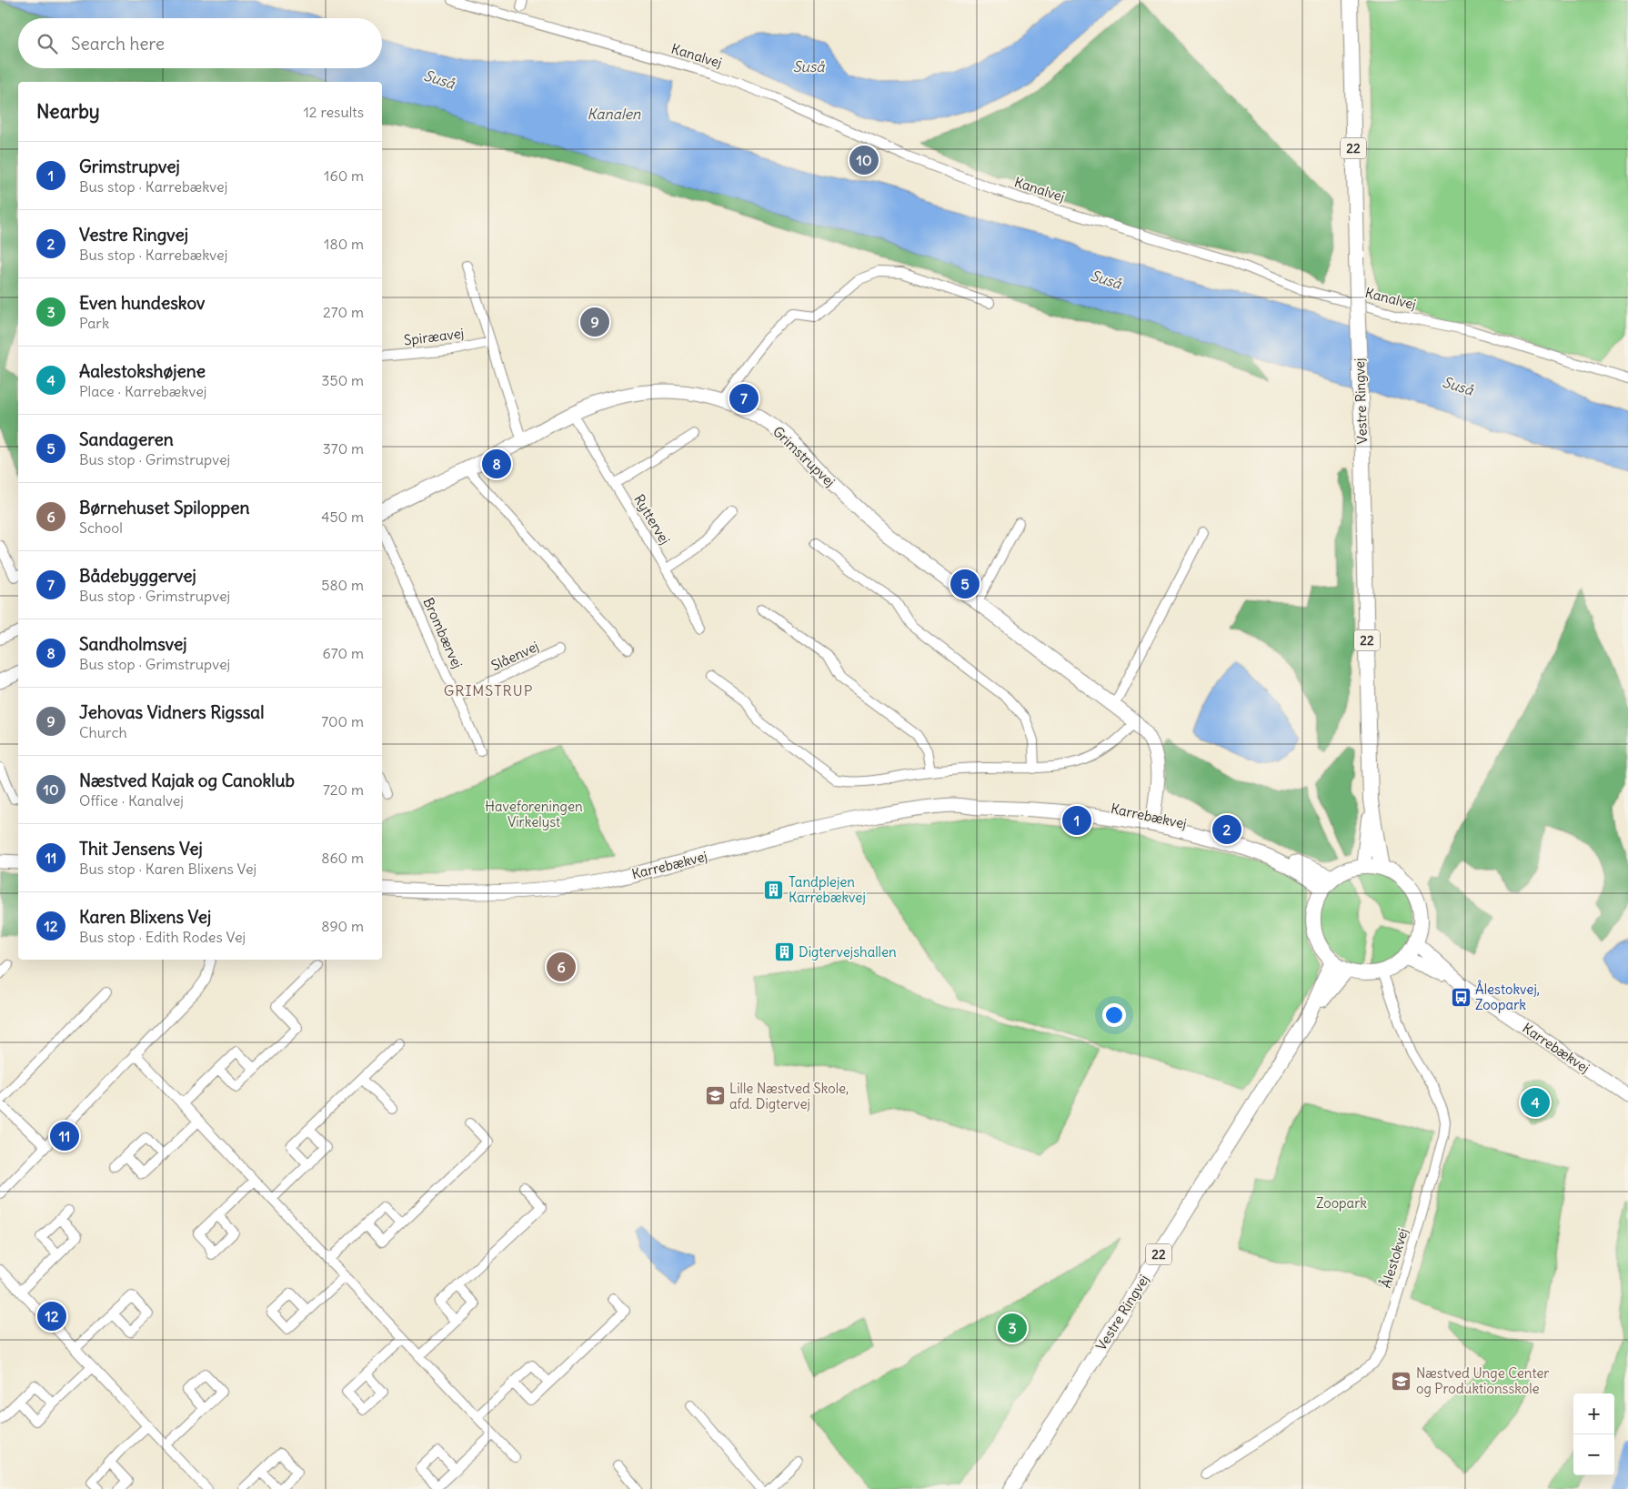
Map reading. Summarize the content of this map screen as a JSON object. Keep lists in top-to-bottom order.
{
  "streets": {
    "main road": ["22", "Vestre Ringvej"],
    "street": [
      "Kanalvej",
      "Spiræavej",
      "Grimstrupvej",
      "Ryttervej",
      "Brombærvej",
      "Slåenvej",
      "Karrebækvej",
      "Ålestokvej"
    ]
  },
  "crossings": [
    ["Vestre Ringvej", "Karrebækvej"],
    ["Vestre Ringvej", "Ålestokvej"],
    ["Grimstrupvej", "Ryttervej"],
    ["Grimstrupvej", "Karrebækvej"],
    ["Brombærvej", "Slåenvej"],
    ["Karrebækvej", "Ålestokvej"]
  ],
  "districts": ["GRIMSTRUP"],
  "water": ["Suså", "Kanalen"],
  "parks": ["Haveforeningen Virkelyst", "Zoopark"],
  "places": {
    "building": ["Tandplejen Karrebækvej", "Digtervejshallen"],
    "bus stop": ["Ålestokvej, Zoopark"],
    "school or university": ["Lille Næstved Skole, afd. Digtervej", "Næstved Unge Center og Produktionsskole"]
  },
  "page": {
    "search": "Search here",
    "heading": ["Nearby", "12 results"],
    "list": [
      {
        "mark": "1",
        "name": "Grimstrupvej",
        "note": "Bus stop · Karrebækvej",
        "value": "160 m"
      },
      {
        "mark": "2",
        "name": "Vestre Ringvej",
        "note": "Bus stop · Karrebækvej",
        "value": "180 m"
      },
      {
        "mark": "3",
        "name": "Even hundeskov",
        "note": "Park",
        "value": "270 m"
      },
      {
        "mark": "4",
        "name": "Aalestokshøjene",
        "note": "Place · Karrebækvej",
        "value": "350 m"
      },
      {
        "mark": "5",
        "name": "Sandageren",
        "note": "Bus stop · Grimstrupvej",
        "value": "370 m"
      },
      {
        "mark": "6",
        "name": "Børnehuset Spiloppen",
        "note": "School",
        "value": "450 m"
      },
      {
        "mark": "7",
        "name": "Bådebyggervej",
        "note": "Bus stop · Grimstrupvej",
        "value": "580 m"
      },
      {
        "mark": "8",
        "name": "Sandholmsvej",
        "note": "Bus stop · Grimstrupvej",
        "value": "670 m"
      },
      {
        "mark": "9",
        "name": "Jehovas Vidners Rigssal",
        "note": "Church",
        "value": "700 m"
      },
      {
        "mark": "10",
        "name": "Næstved Kajak og Canoklub",
        "note": "Office · Kanalvej",
        "value": "720 m"
      },
      {
        "mark": "11",
        "name": "Thit Jensens Vej",
        "note": "Bus stop · Karen Blixens Vej",
        "value": "860 m"
      },
      {
        "mark": "12",
        "name": "Karen Blixens Vej",
        "note": "Bus stop · Edith Rodes Vej",
        "value": "890 m"
      }
    ],
    "pins": [
      "10",
      "9",
      "7",
      "8",
      "5",
      "1",
      "2",
      "6",
      "4",
      "11",
      "12",
      "3"
    ],
    "map_buttons": ["+", "−"]
  }
}
